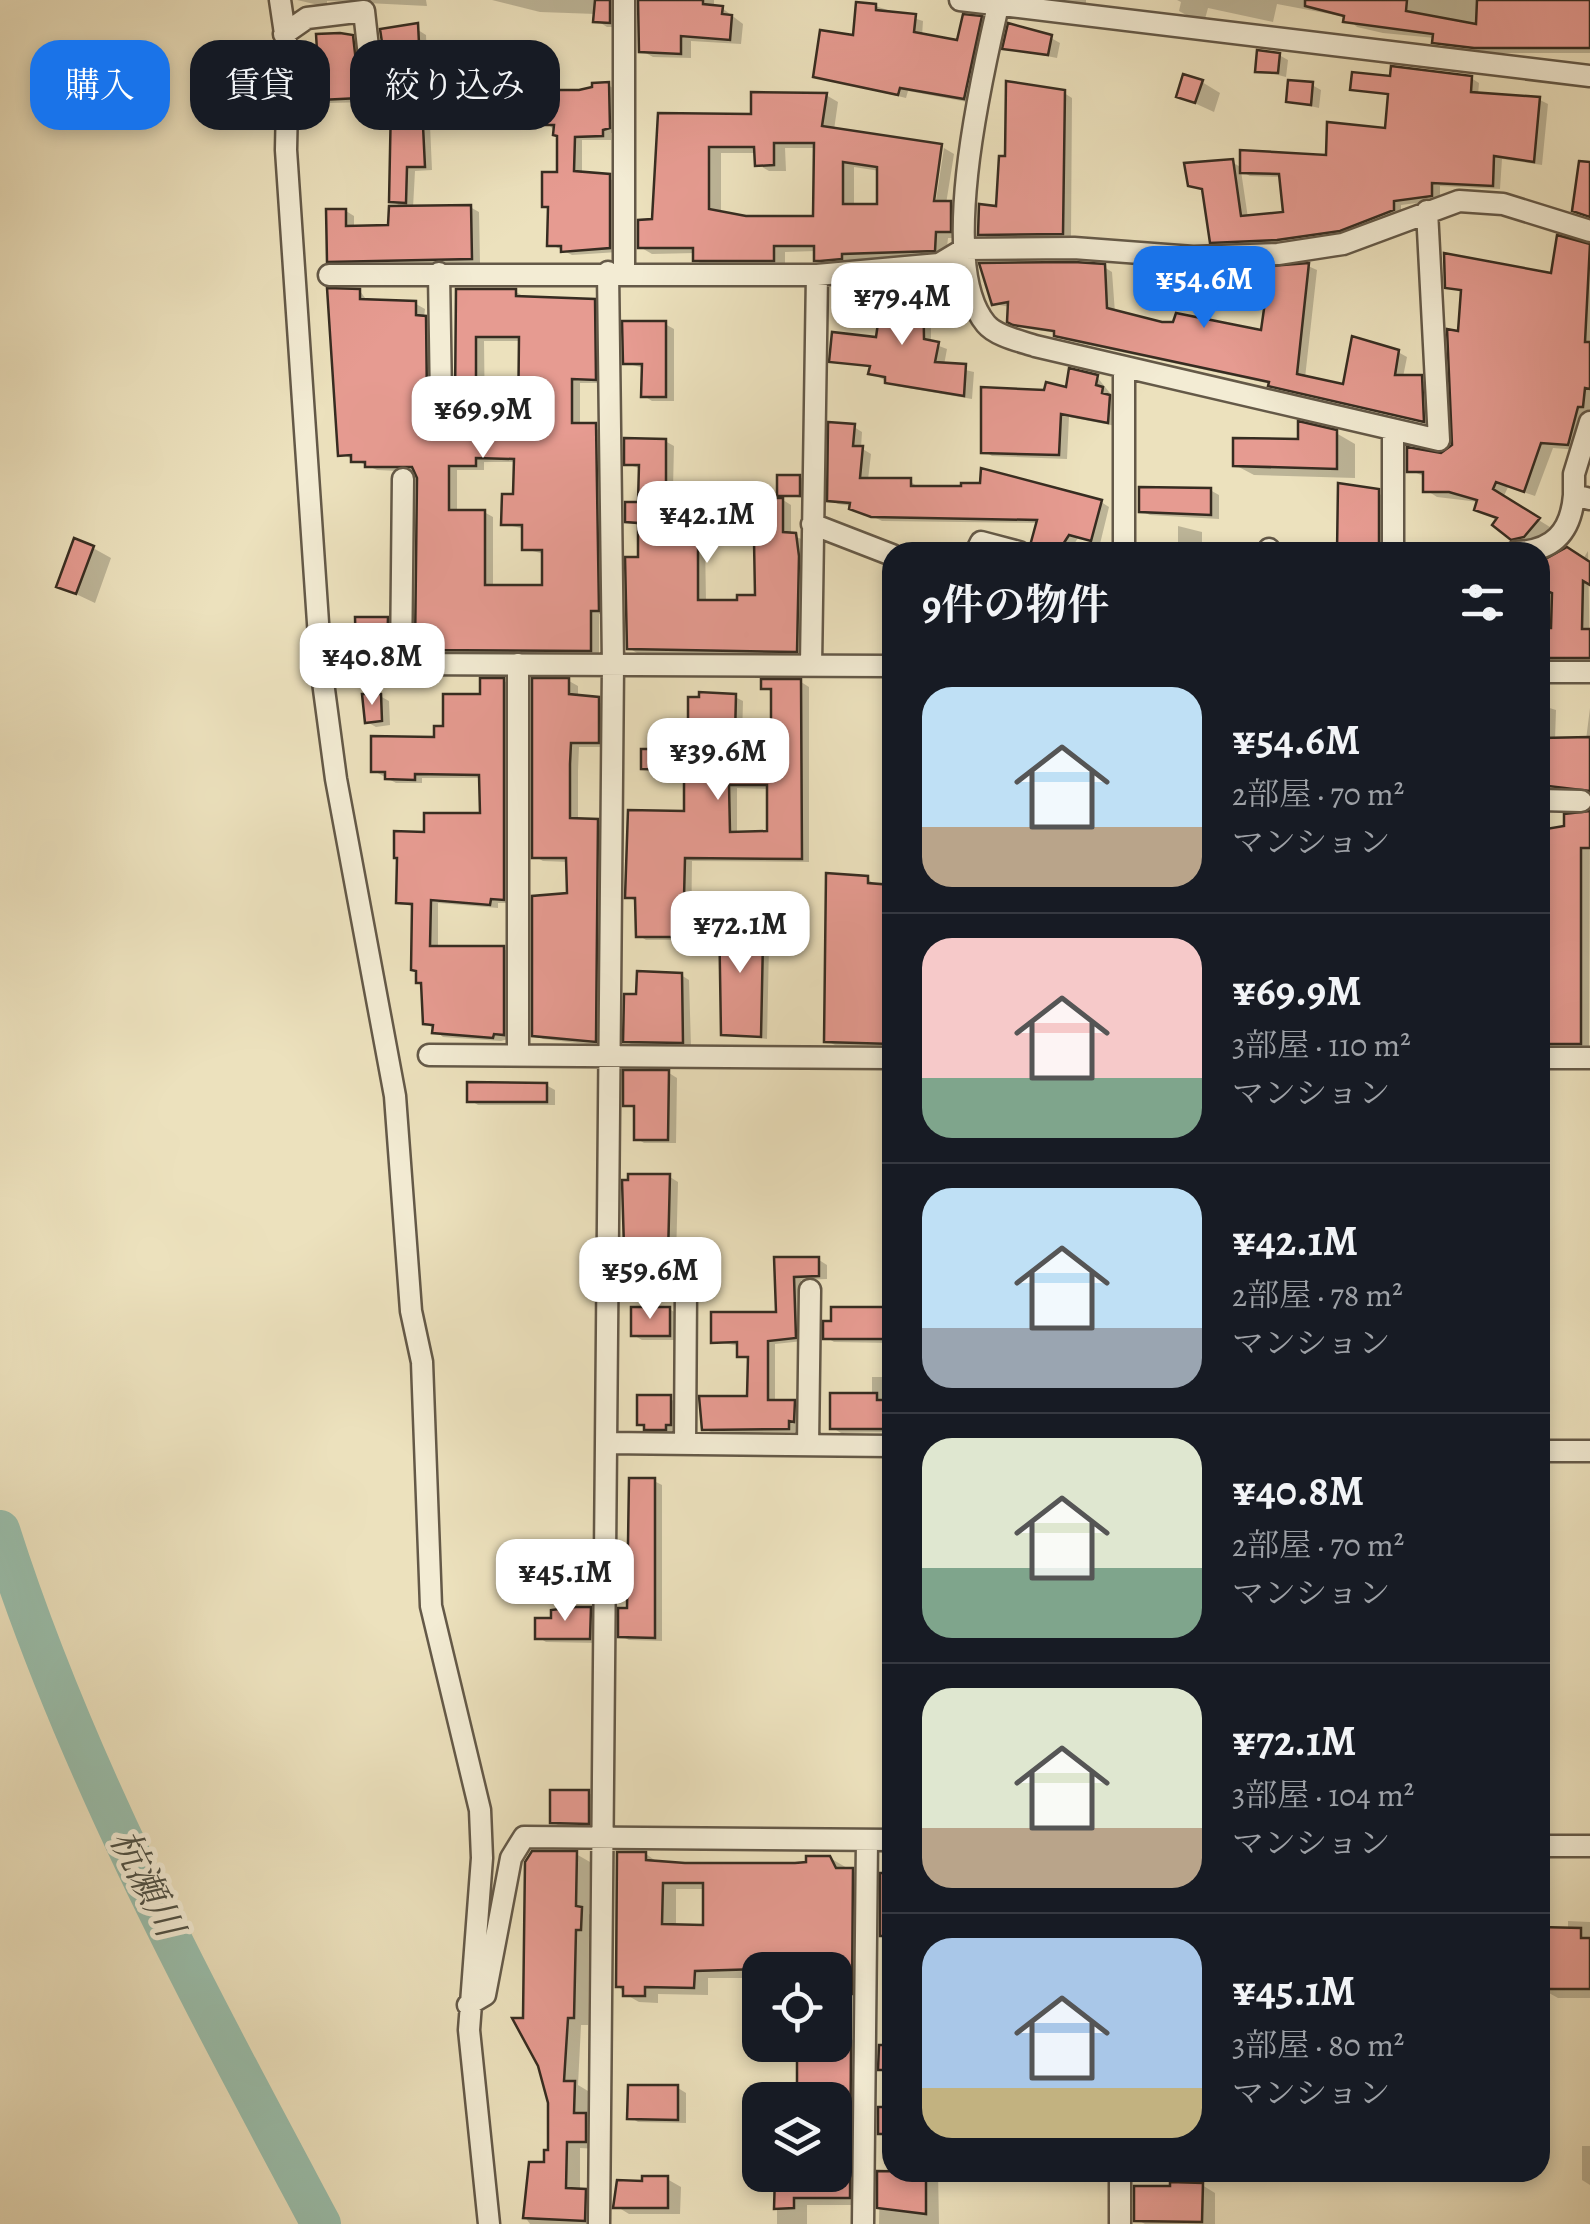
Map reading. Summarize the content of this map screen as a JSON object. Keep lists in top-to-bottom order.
{
  "water": ["杭瀬川"],
  "page": {
    "chip": ["購入", "賃貸", "絞り込み"],
    "price": [
      "¥54.6M",
      "¥79.4M",
      "¥69.9M",
      "¥42.1M",
      "¥40.8M",
      "¥39.6M",
      "¥72.1M",
      "¥59.6M",
      "¥45.1M"
    ],
    "heading": "9件の物件",
    "list": [
      {
        "name": "¥54.6M",
        "note": "2部屋 · 70 m² · マンション"
      },
      {
        "name": "¥69.9M",
        "note": "3部屋 · 110 m² · マンション"
      },
      {
        "name": "¥42.1M",
        "note": "2部屋 · 78 m² · マンション"
      },
      {
        "name": "¥40.8M",
        "note": "2部屋 · 70 m² · マンション"
      },
      {
        "name": "¥72.1M",
        "note": "3部屋 · 104 m² · マンション"
      },
      {
        "name": "¥45.1M",
        "note": "3部屋 · 80 m² · マンション"
      }
    ]
  }
}
